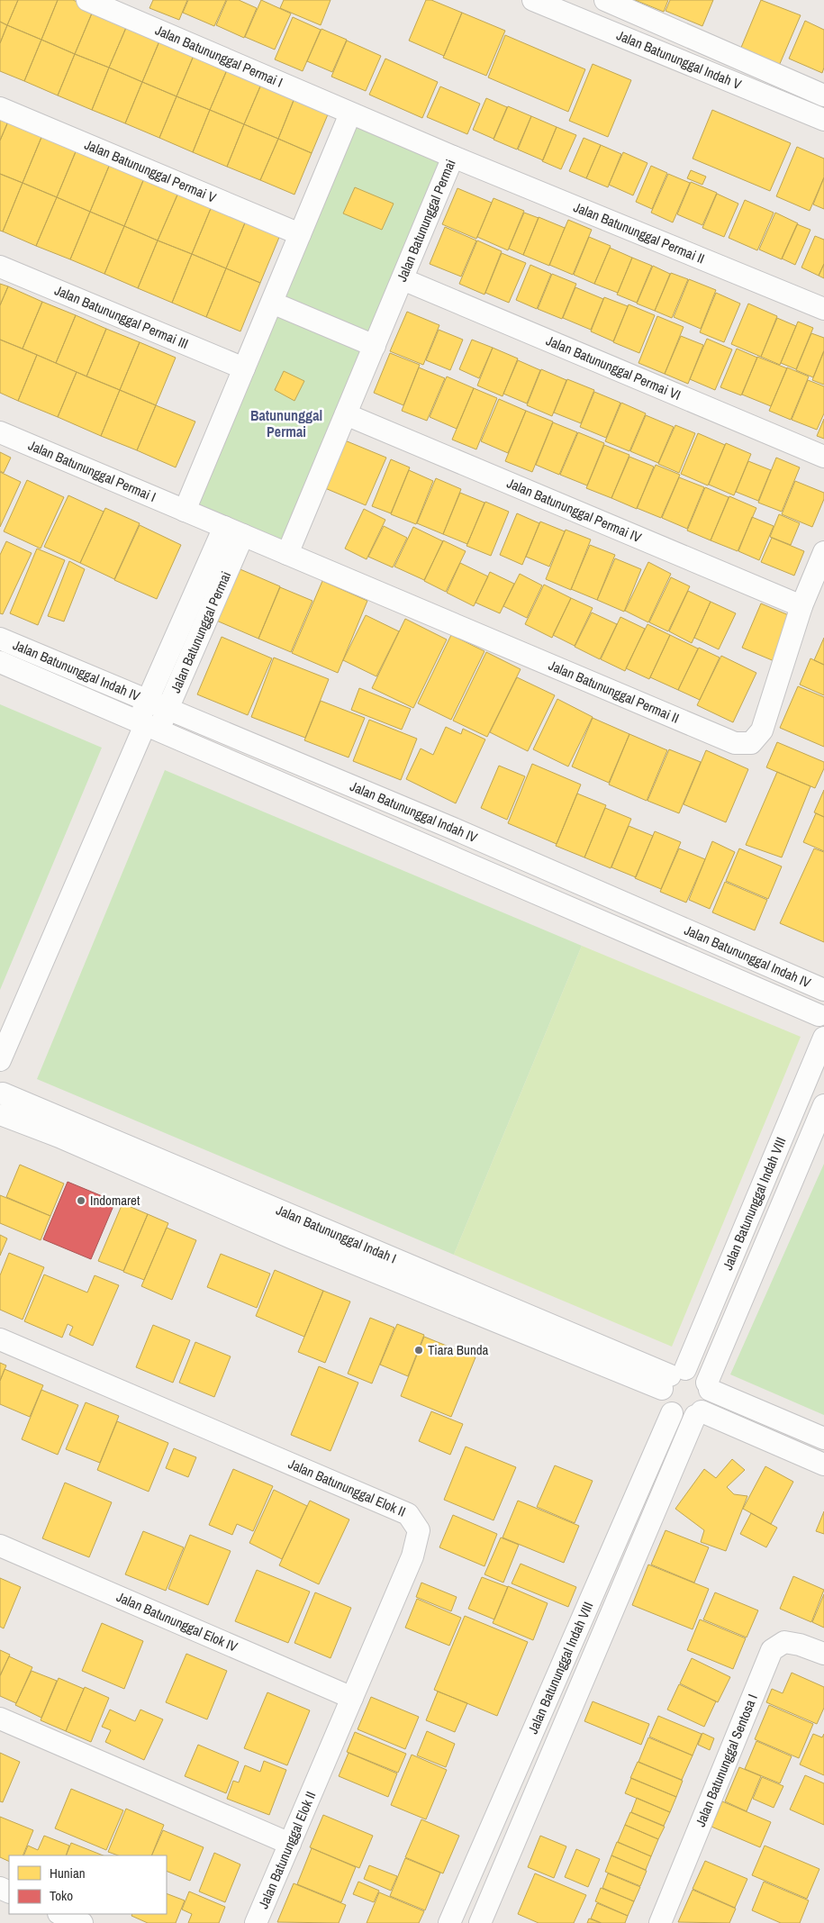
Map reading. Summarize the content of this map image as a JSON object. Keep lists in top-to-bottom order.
{
  "streets": {
    "street": [
      "Jalan Batununggal Permai I",
      "Jalan Batununggal Indah V",
      "Jalan Batununggal Permai V",
      "Jalan Batununggal Permai",
      "Jalan Batununggal Permai II",
      "Jalan Batununggal Permai III",
      "Jalan Batununggal Permai VI",
      "Jalan Batununggal Permai IV",
      "Jalan Batununggal Indah IV",
      "Jalan Batununggal Indah VIII",
      "Jalan Batununggal Indah I",
      "Jalan Batununggal Elok II",
      "Jalan Batununggal Elok IV",
      "Jalan Batununggal Sentosa I"
    ]
  },
  "crossings": [
    ["Jalan Batununggal Permai I", "Jalan Batununggal Permai"],
    ["Jalan Batununggal Permai", "Jalan Batununggal Permai II"],
    ["Jalan Batununggal Permai", "Jalan Batununggal Permai VI"],
    ["Jalan Batununggal Permai", "Jalan Batununggal Permai IV"],
    ["Jalan Batununggal Permai", "Jalan Batununggal Indah IV"],
    ["Jalan Batununggal Permai II", "Jalan Batununggal Permai IV"],
    ["Jalan Batununggal Indah VIII", "Jalan Batununggal Indah I"],
    ["Jalan Batununggal Elok II", "Jalan Batununggal Elok IV"]
  ],
  "districts": ["Batununggal Permai"],
  "places": ["Indomaret", "Tiara Bunda"],
  "legend": ["Hunian", "Toko"]
}
